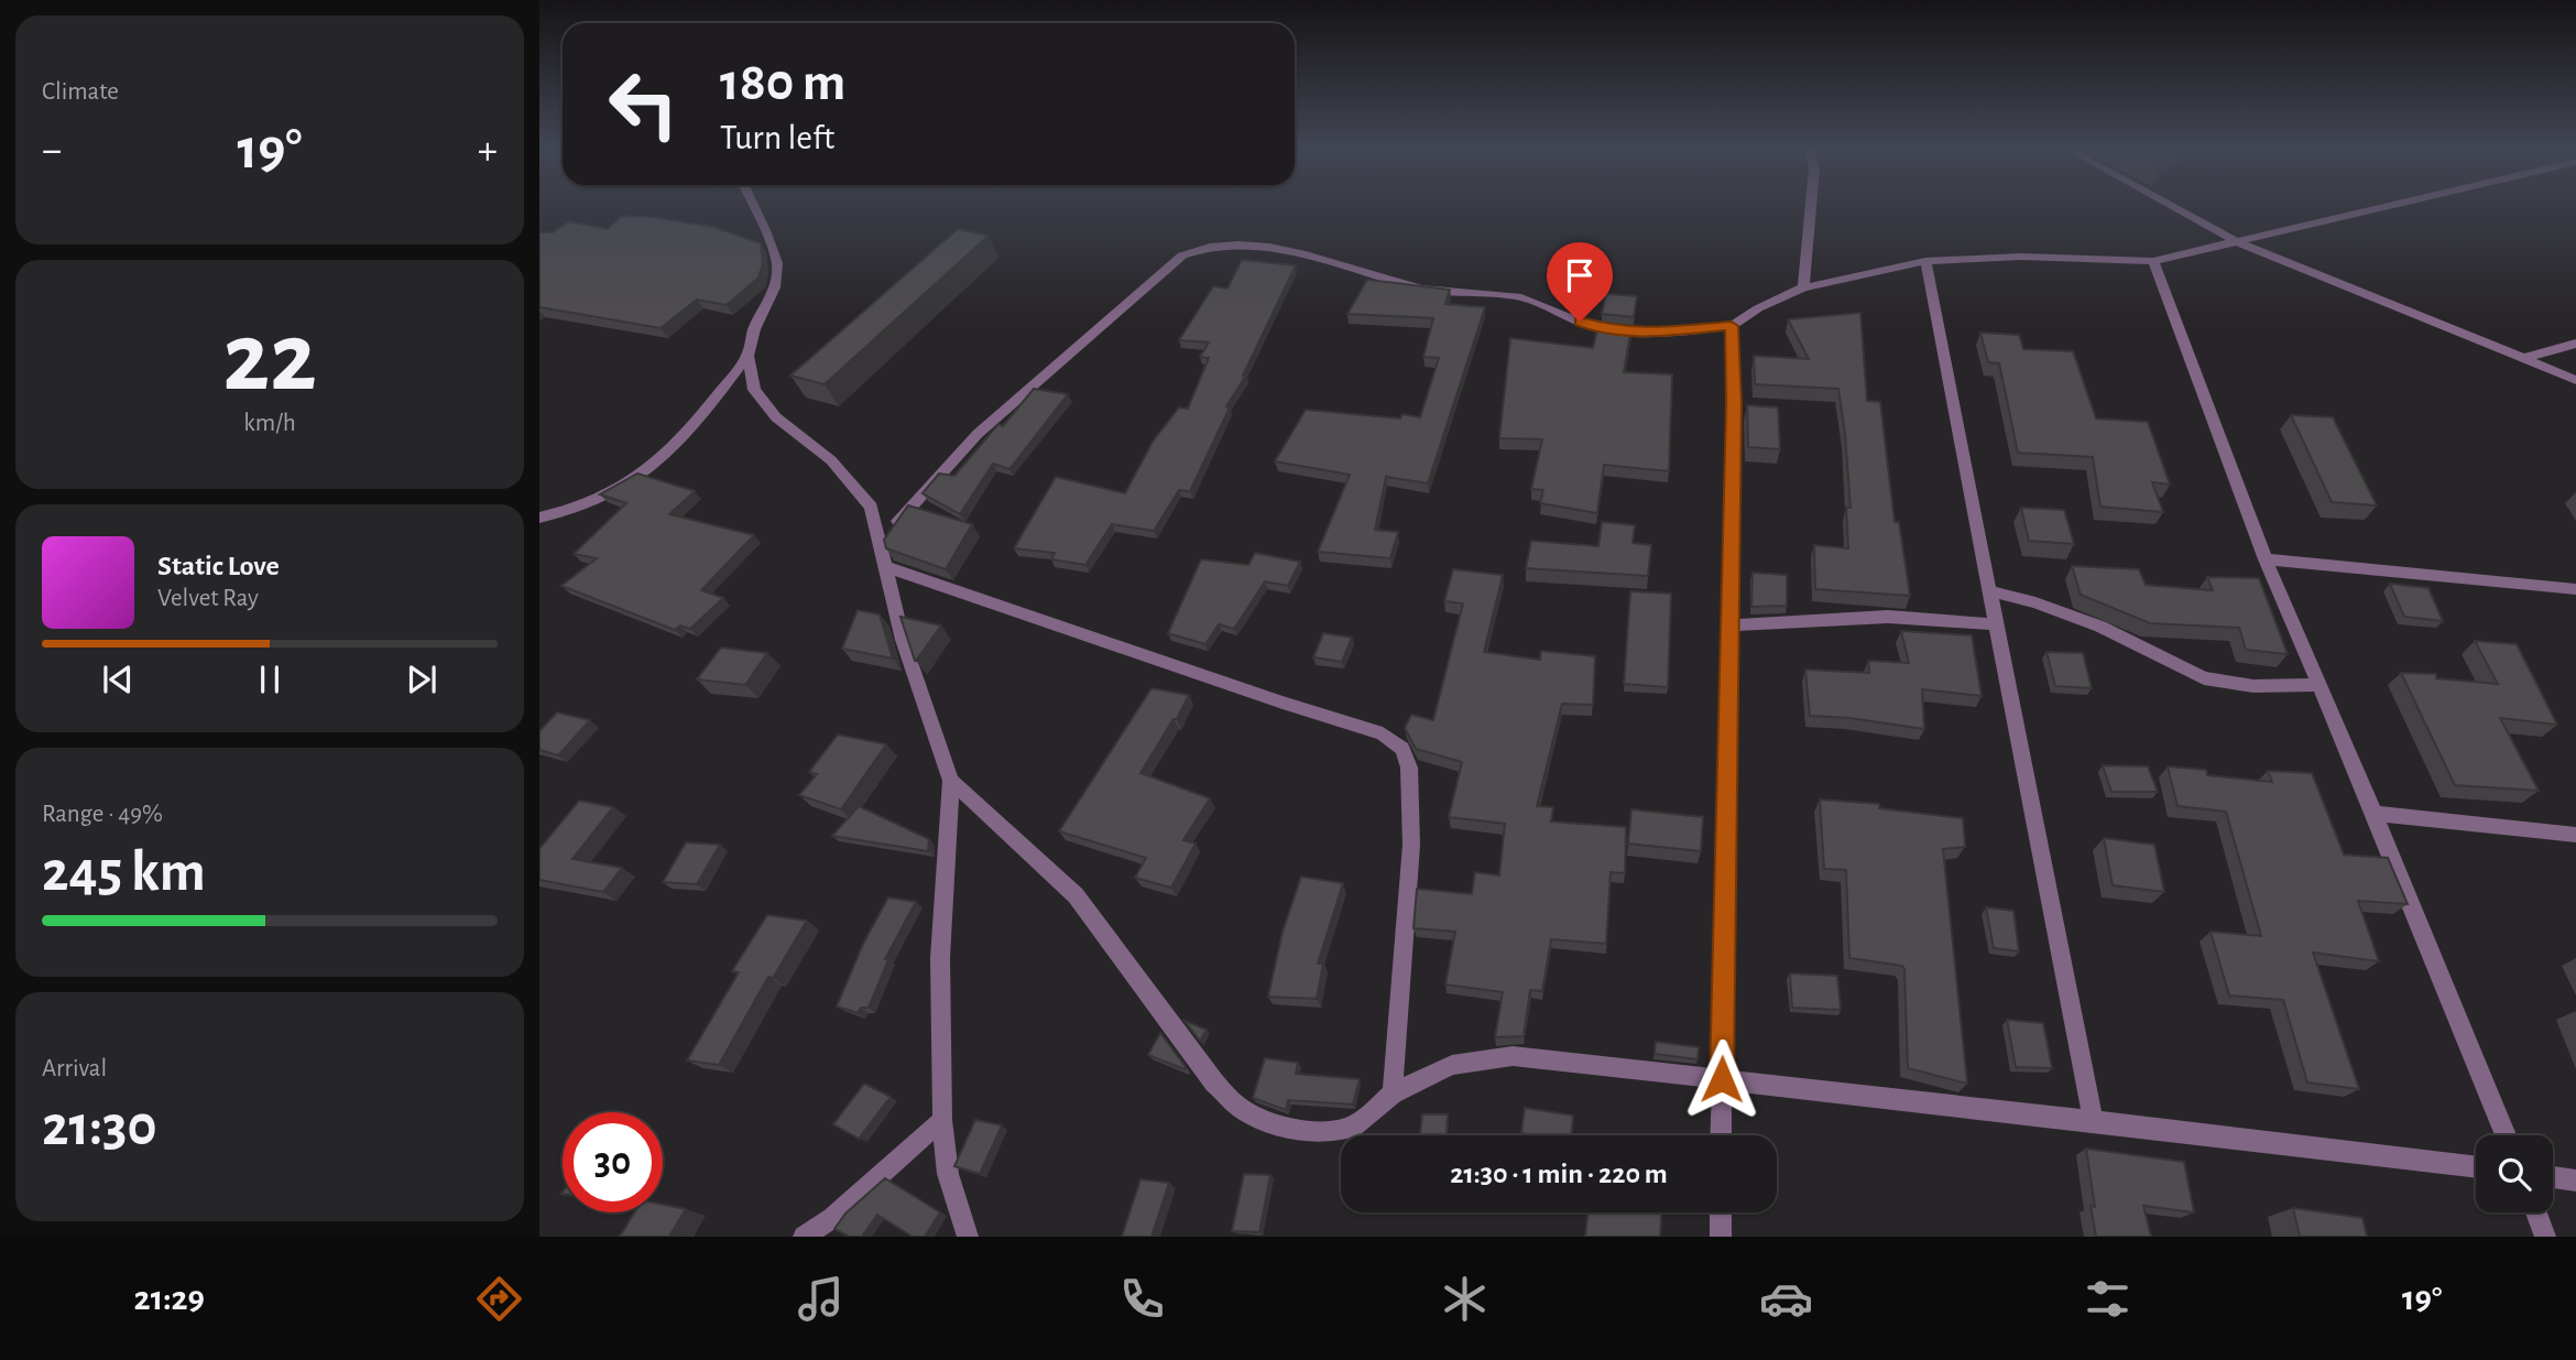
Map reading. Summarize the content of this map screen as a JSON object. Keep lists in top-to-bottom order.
{
  "page": {
    "tile": [
      "Climate",
      ["22", "km/h"],
      ["Range · 49%", "245 km"],
      ["Arrival", "21:30"]
    ],
    "turn": ["180 m", "Turn left"],
    "heat": ["−", "19°", "+"],
    "song": ["Static Love", "Velvet Ray"],
    "limit": "30",
    "trip": "21:30 · 1 min · 220 m",
    "tabs": ["21:29", "19°"]
  }
}
